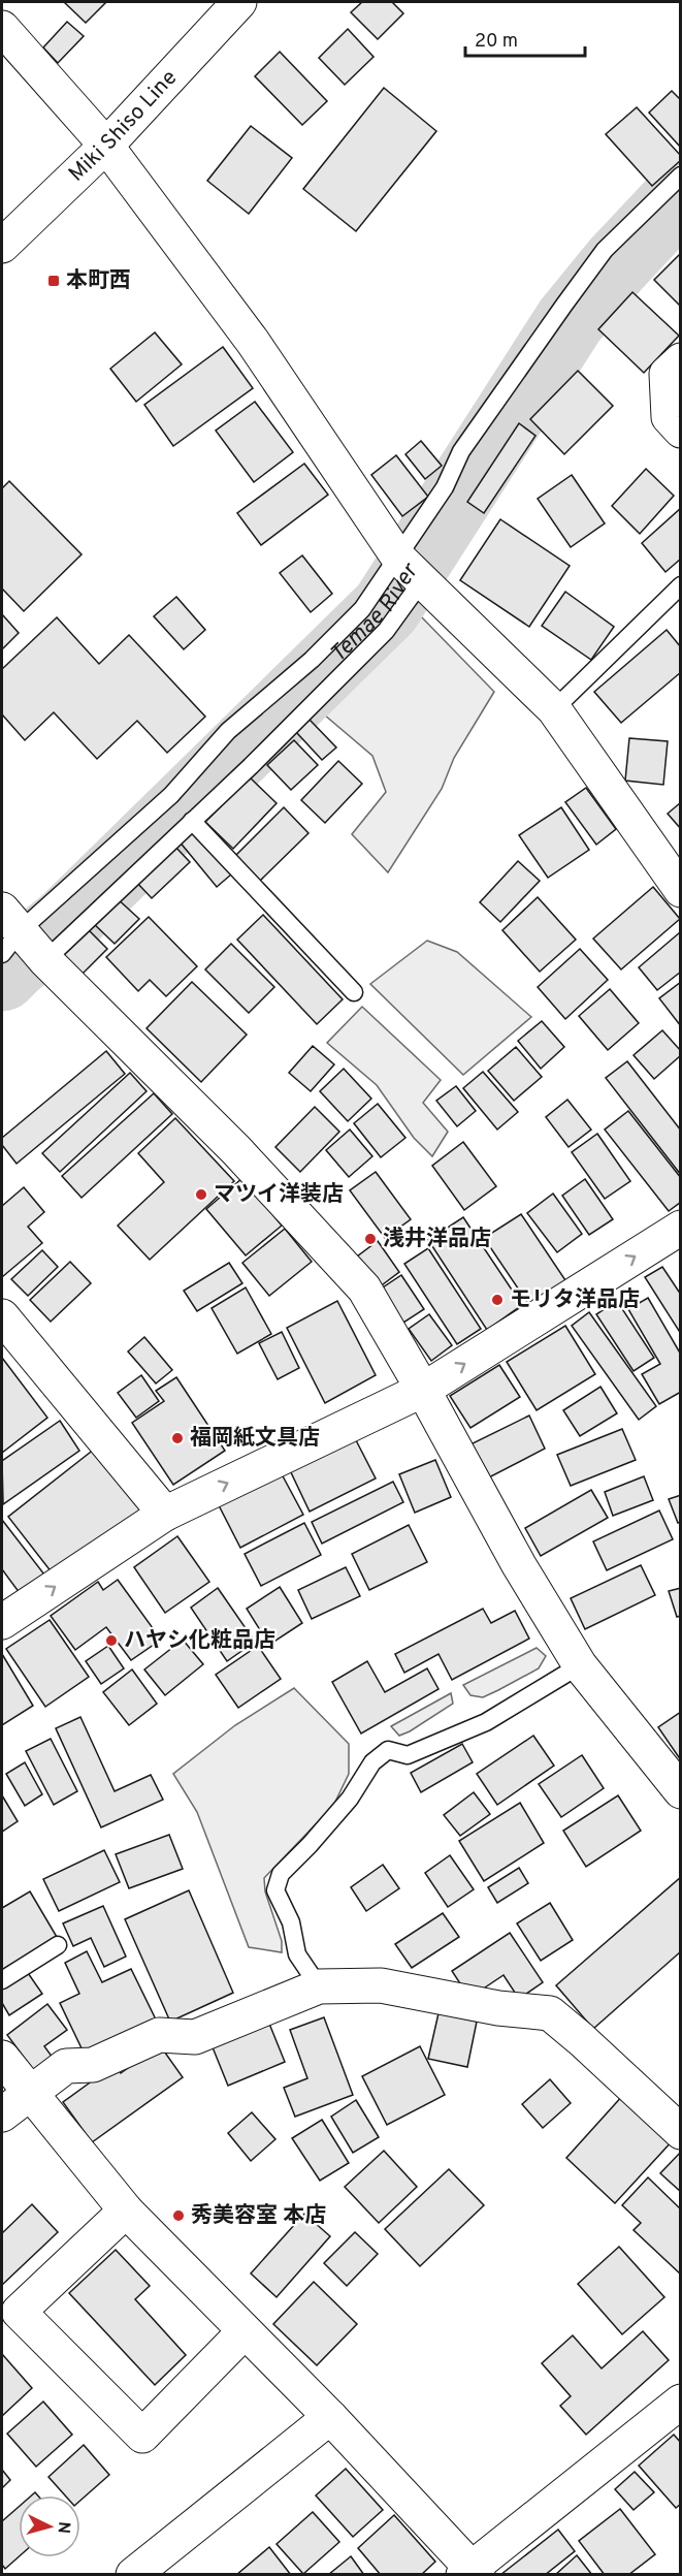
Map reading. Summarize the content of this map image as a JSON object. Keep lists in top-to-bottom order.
{
  "streets": {
    "street": ["Miki Shiso Line"]
  },
  "water": ["Temae River"],
  "places": {
    "transit": ["本町西"],
    "other": [
      "マツイ洋装店",
      "浅井洋品店",
      "モリタ洋品店",
      "福岡紙文具店",
      "ハヤシ化粧品店",
      "秀美容室 本店"
    ]
  },
  "scale_bar": "20 m",
  "north": "right"
}
